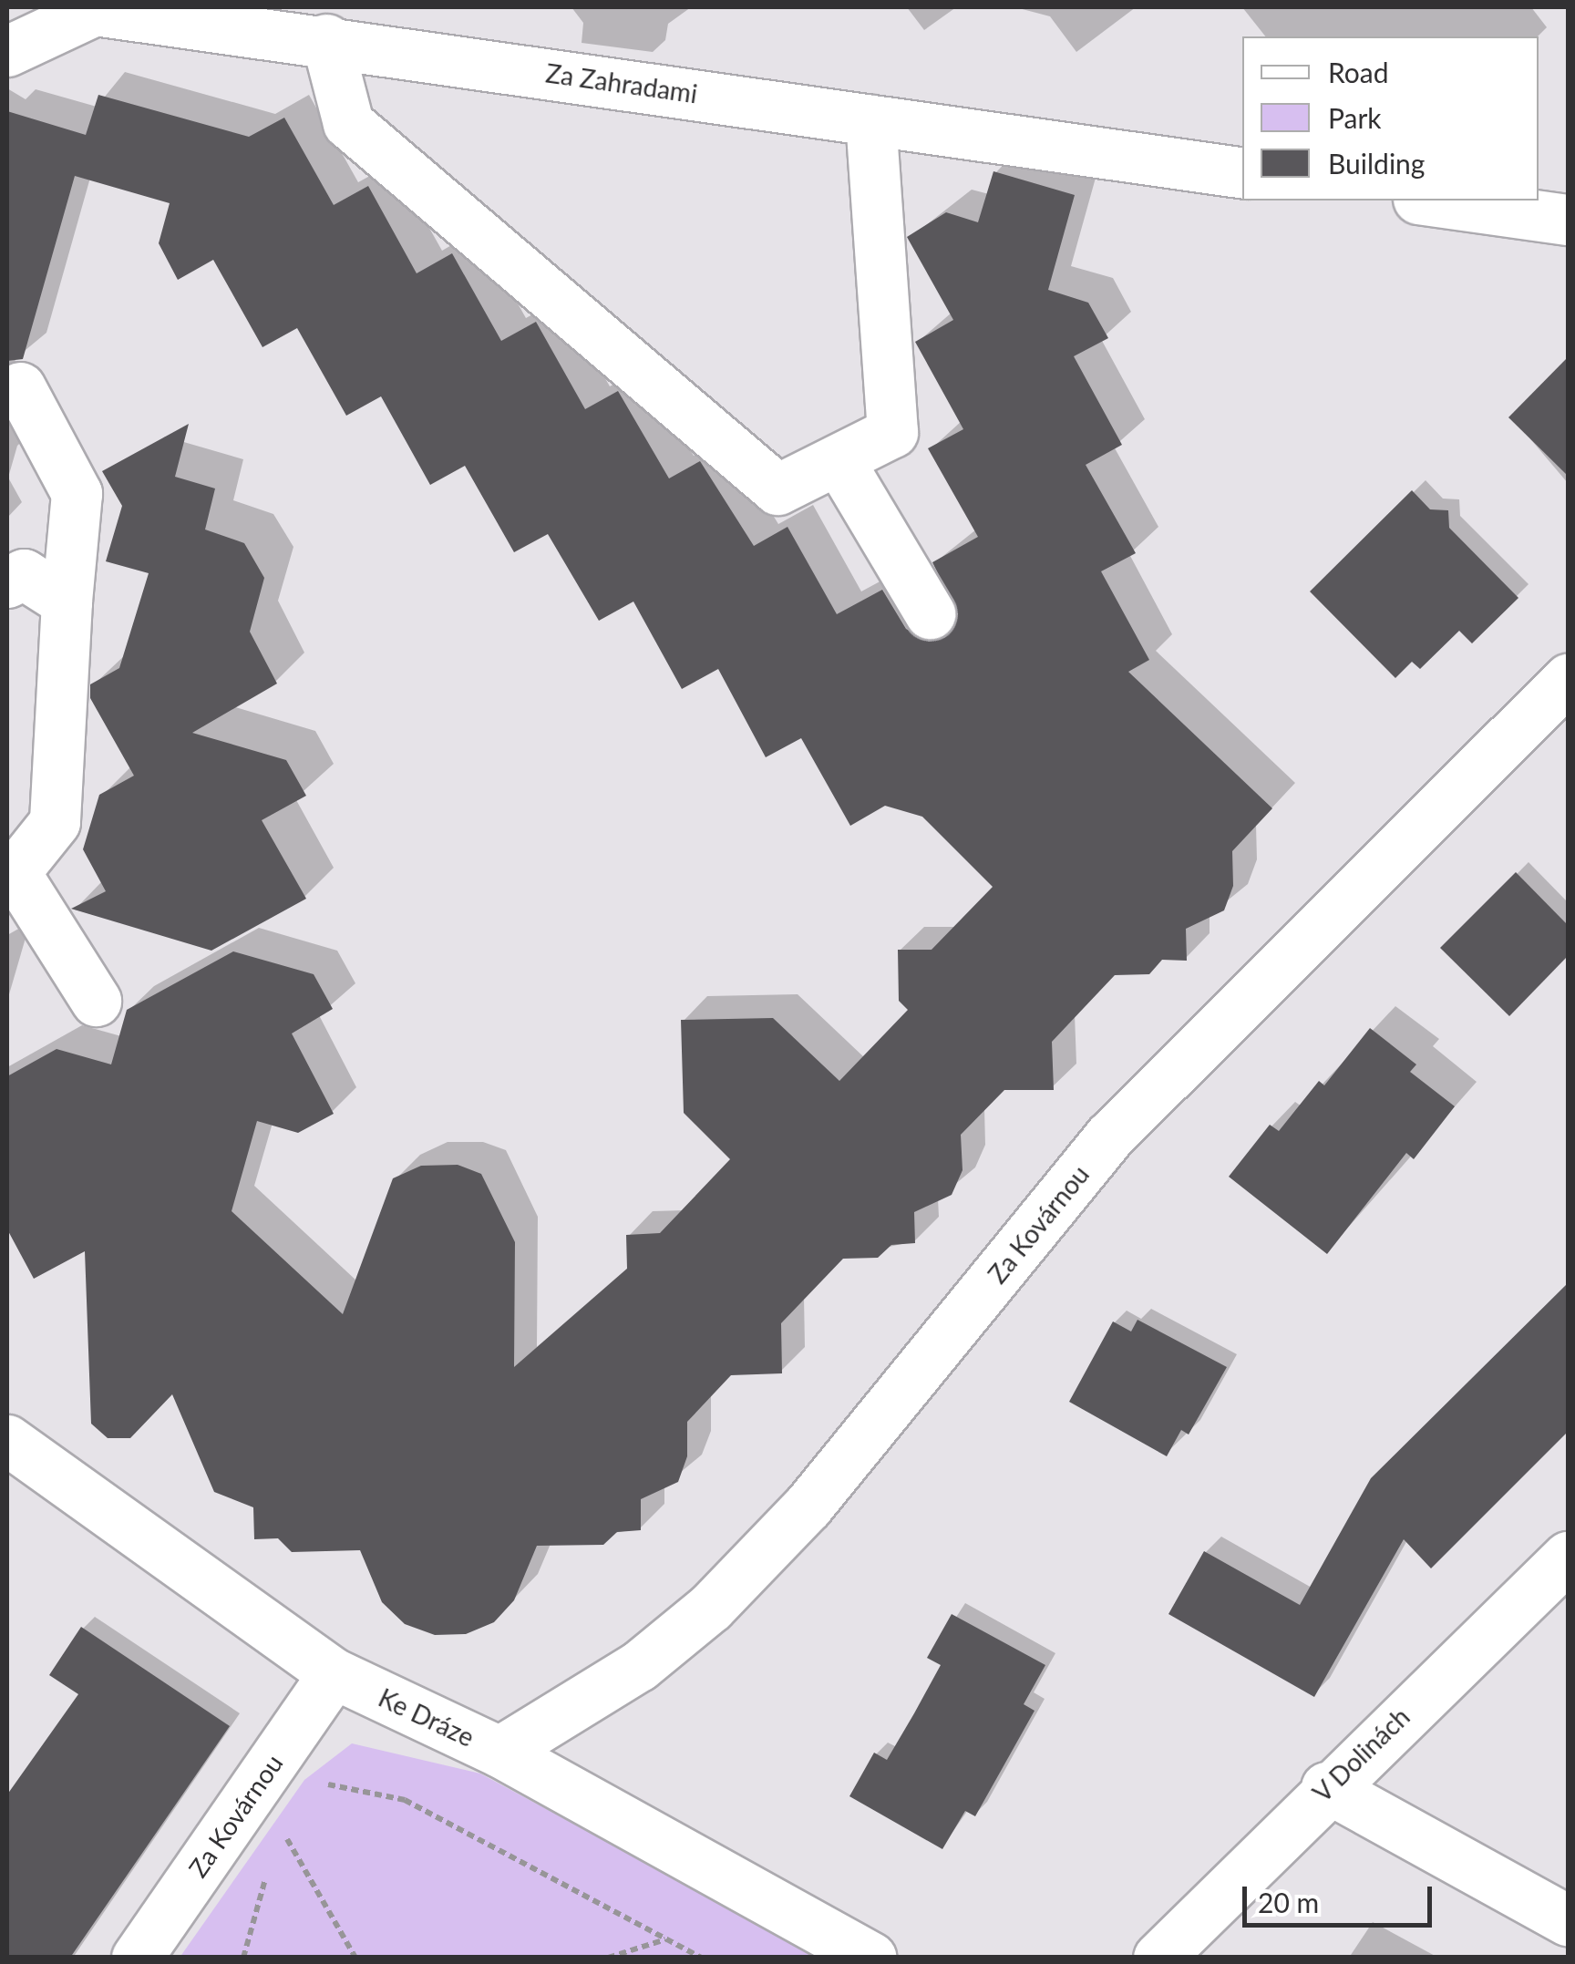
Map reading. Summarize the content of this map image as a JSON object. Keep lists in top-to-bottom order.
{
  "streets": {
    "street": [
      "Za Zahradami",
      "Za Kovárnou",
      "Ke Dráze",
      "V Dolinách"
    ]
  },
  "crossings": [
    ["Za Kovárnou", "Ke Dráze"]
  ],
  "legend": ["Road", "Park", "Building"],
  "scale_bar": "20 m"
}
